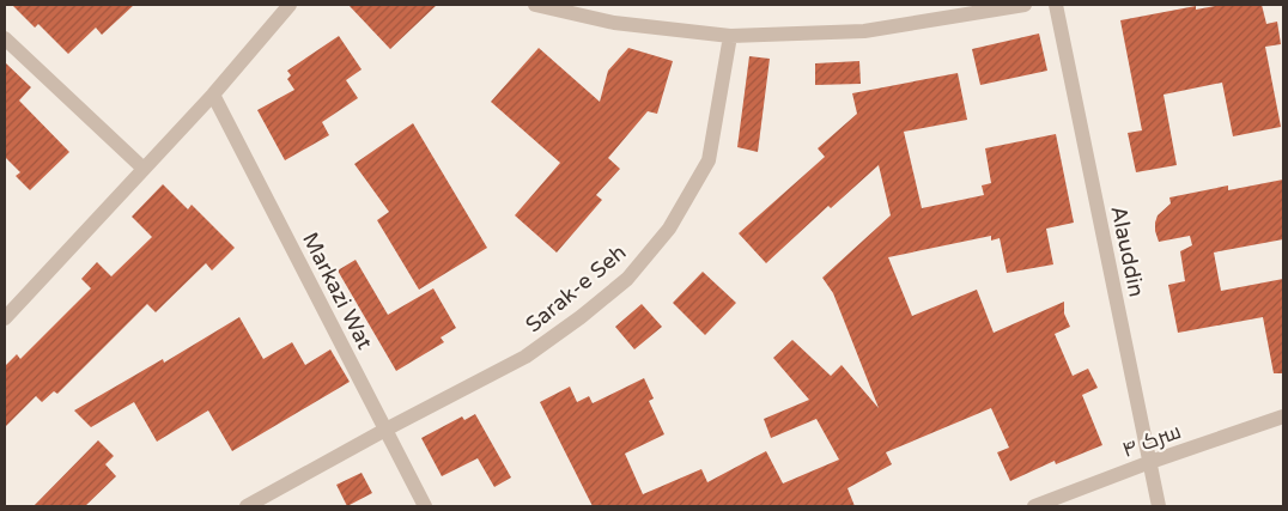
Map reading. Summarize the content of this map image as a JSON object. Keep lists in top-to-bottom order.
{
  "streets": {
    "street": [
      "Alauddin",
      "Sarak-e Seh",
      "Markazi Wat",
      "سرک ۴"
    ]
  },
  "crossings": [
    ["Alauddin", "سرک ۴"],
    ["Sarak-e Seh", "Markazi Wat"]
  ]
}
